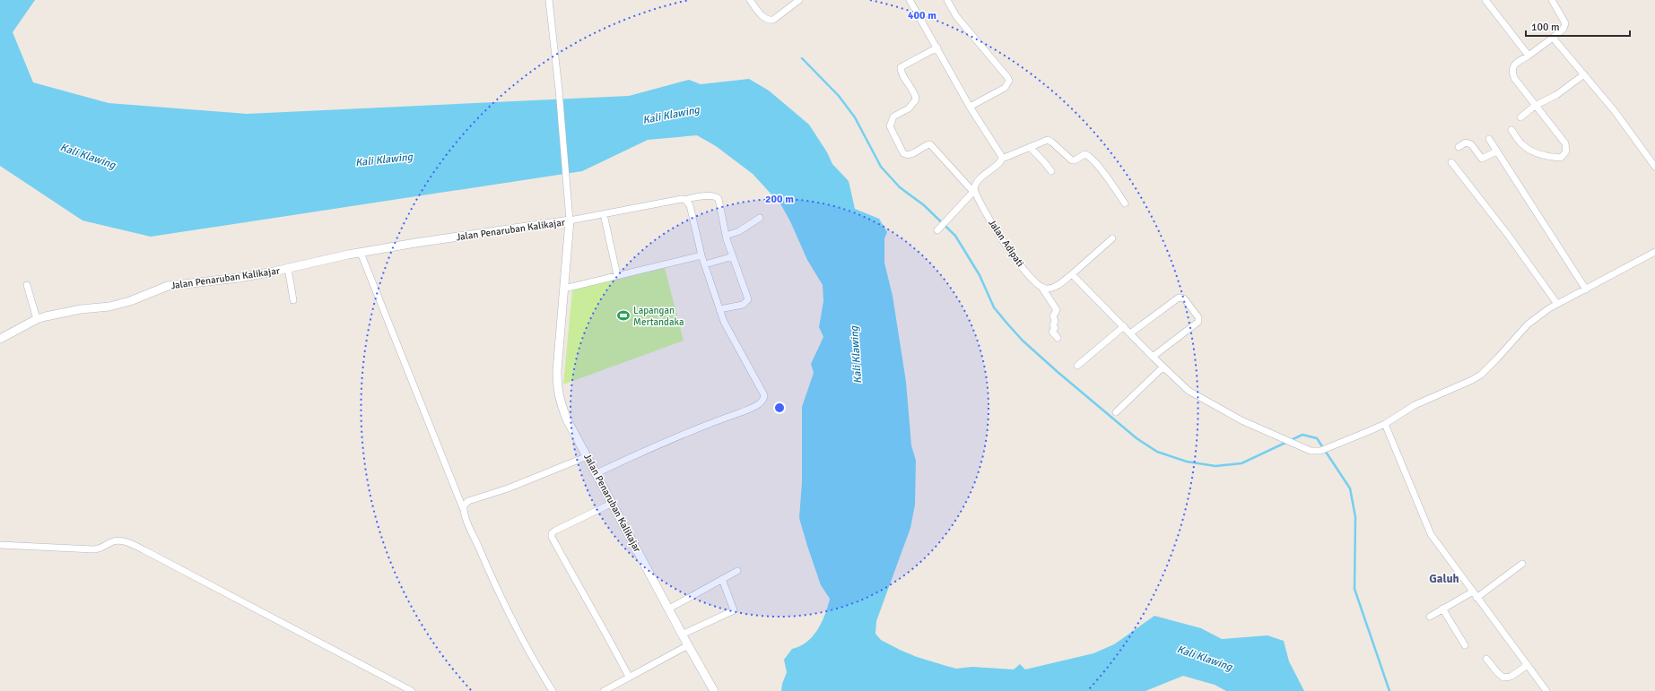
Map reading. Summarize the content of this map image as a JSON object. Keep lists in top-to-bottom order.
{
  "streets": {
    "street": ["Jalan Penaruban Kalikajar", "Jalan Adipati"]
  },
  "districts": ["Galuh"],
  "water": ["Kali Klawing"],
  "places": {
    "sports": ["Lapangan Mertandaka"]
  },
  "scale_bar": "100 m",
  "rings": ["400 m", "200 m"]
}
